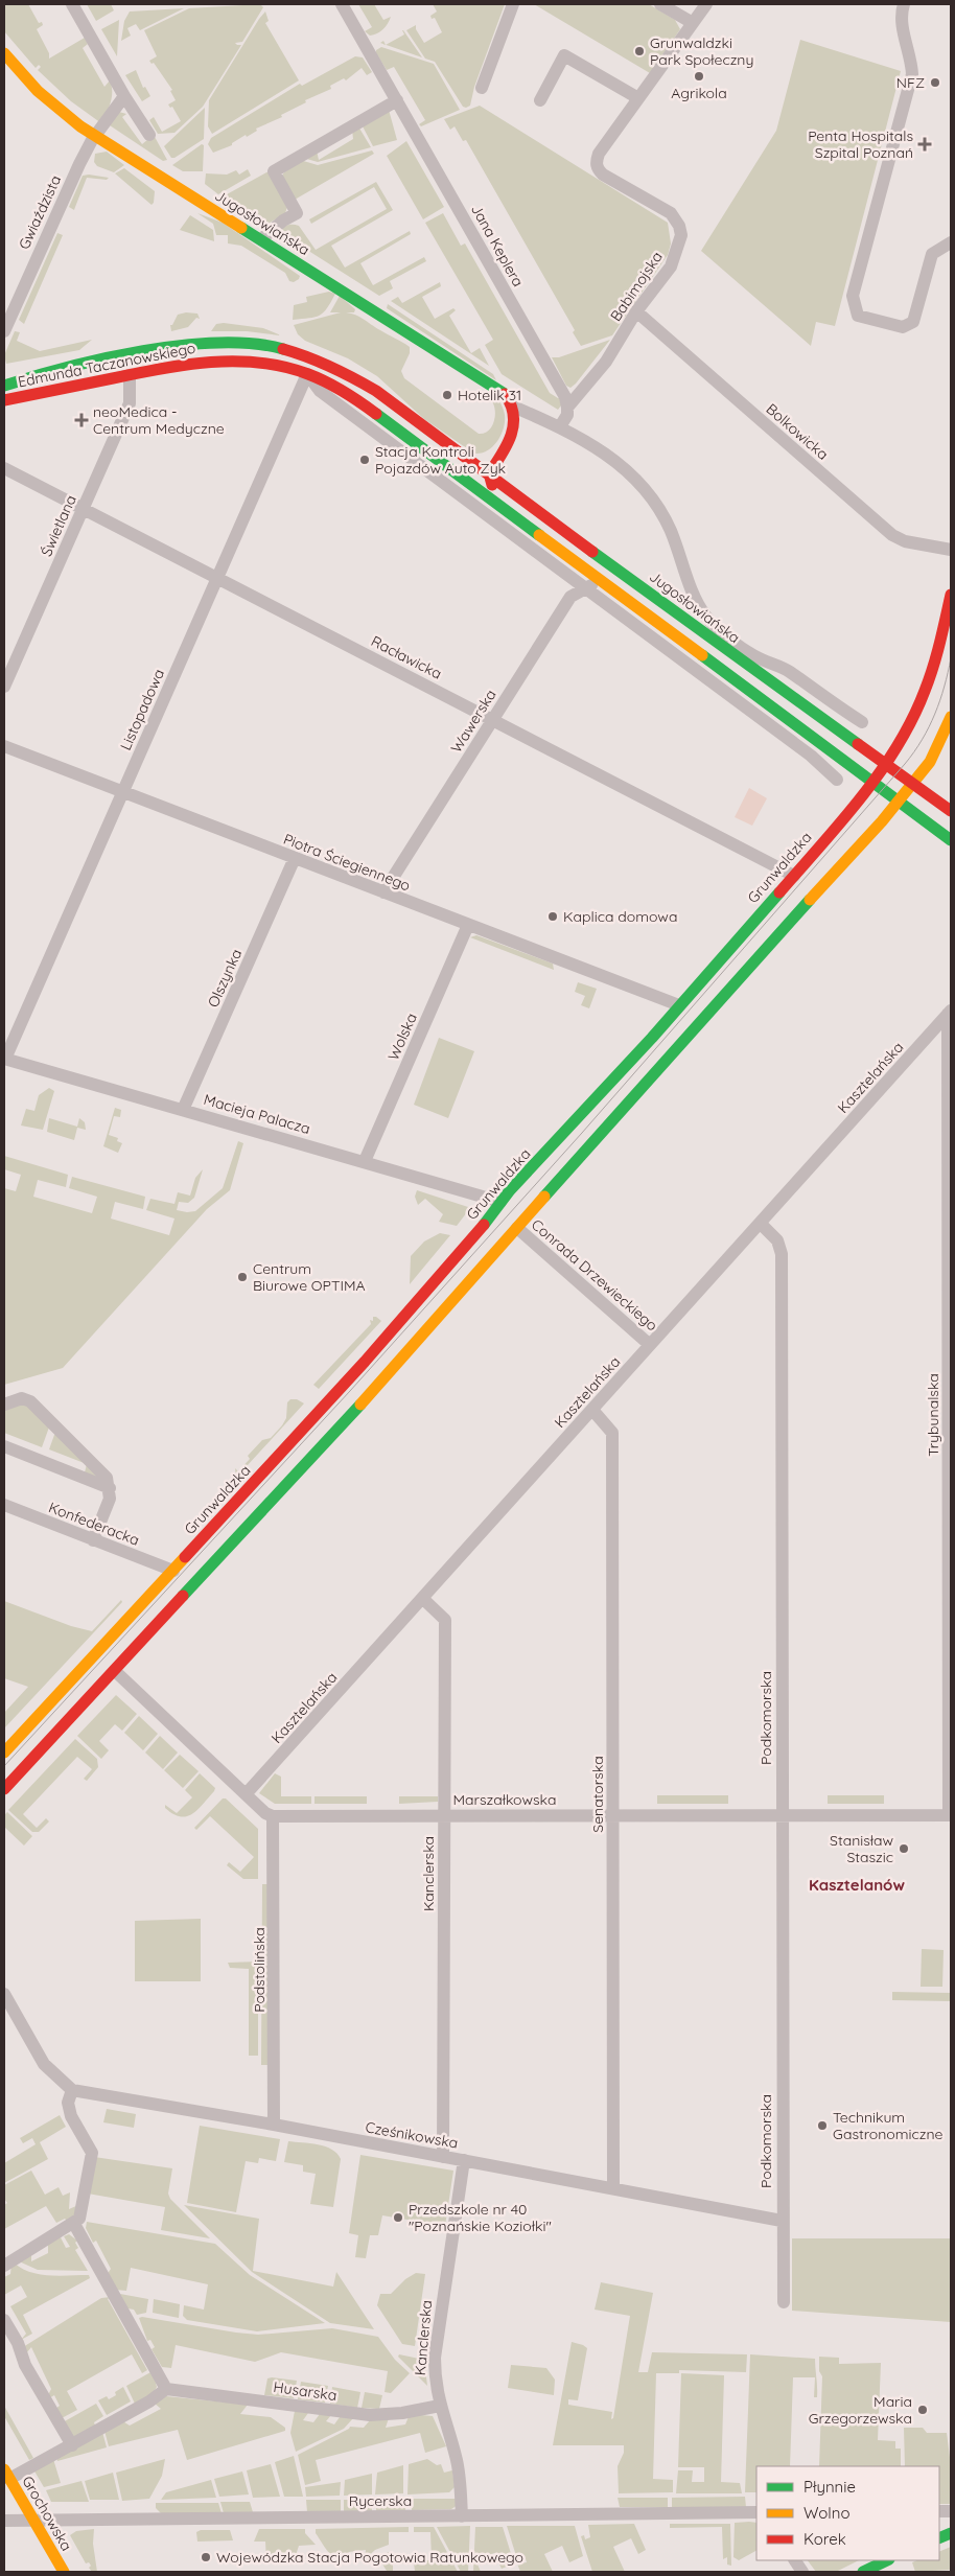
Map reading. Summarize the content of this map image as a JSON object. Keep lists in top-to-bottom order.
{
  "streets": {
    "street": [
      "Gwiaździsta",
      "Jugosłowiańska",
      "Jana Keplera",
      "Babimojska",
      "Edmunda Taczanowskiego",
      "Bolkowicka",
      "Świetlana",
      "Racławicka",
      "Listopadowa",
      "Wawerska",
      "Piotra Ściegiennego",
      "Grunwaldzka",
      "Olszynka",
      "Wolska",
      "Kasztelańska",
      "Macieja Palacza",
      "Conrada Drzewieckiego",
      "Trybunalska",
      "Konfederacka",
      "Podkomorska",
      "Senatorska",
      "Marszałkowska",
      "Kanclerska",
      "Podstolińska",
      "Cześnikowska",
      "Husarska",
      "Rycerska",
      "Grochowska"
    ]
  },
  "crossings": [
    ["Gwiaździsta", "Jugosłowiańska"],
    ["Jugosłowiańska", "Babimojska"],
    ["Jugosłowiańska", "Edmunda Taczanowskiego"],
    ["Jugosłowiańska", "Grunwaldzka"],
    ["Jana Keplera", "Babimojska"],
    ["Babimojska", "Bolkowicka"],
    ["Edmunda Taczanowskiego", "Świetlana"],
    ["Edmunda Taczanowskiego", "Listopadowa"],
    ["Świetlana", "Racławicka"],
    ["Racławicka", "Listopadowa"],
    ["Racławicka", "Wawerska"],
    ["Racławicka", "Grunwaldzka"],
    ["Listopadowa", "Piotra Ściegiennego"],
    ["Listopadowa", "Macieja Palacza"],
    ["Wawerska", "Piotra Ściegiennego"],
    ["Piotra Ściegiennego", "Grunwaldzka"],
    ["Piotra Ściegiennego", "Olszynka"],
    ["Piotra Ściegiennego", "Wolska"],
    ["Grunwaldzka", "Macieja Palacza"],
    ["Grunwaldzka", "Konfederacka"],
    ["Olszynka", "Macieja Palacza"],
    ["Wolska", "Macieja Palacza"],
    ["Kasztelańska", "Conrada Drzewieckiego"],
    ["Kasztelańska", "Trybunalska"],
    ["Kasztelańska", "Podkomorska"],
    ["Kasztelańska", "Senatorska"],
    ["Kasztelańska", "Kanclerska"],
    ["Trybunalska", "Marszałkowska"],
    ["Podkomorska", "Marszałkowska"],
    ["Podkomorska", "Cześnikowska"],
    ["Senatorska", "Marszałkowska"],
    ["Senatorska", "Cześnikowska"],
    ["Marszałkowska", "Kanclerska"],
    ["Marszałkowska", "Podstolińska"],
    ["Kanclerska", "Cześnikowska"],
    ["Kanclerska", "Husarska"],
    ["Kanclerska", "Rycerska"],
    ["Podstolińska", "Cześnikowska"],
    ["Rycerska", "Grochowska"]
  ],
  "districts": ["Kasztelanów"],
  "places": {
    "other": [
      "Grunwaldzki Park Społeczny",
      "Agrikola",
      "NFZ",
      "Hotelik 31",
      "Stacja Kontroli Pojazdów Auto Zyk",
      "Kaplica domowa",
      "Centrum Biurowe OPTIMA",
      "Stanisław Staszic",
      "Technikum Gastronomiczne",
      "Przedszkole nr 40 \"Poznańskie Koziołki\"",
      "Maria Grzegorzewska",
      "Wojewódzka Stacja Pogotowia Ratunkowego"
    ],
    "health": ["Penta Hospitals Szpital Poznań", "neoMedica - Centrum Medyczne"]
  },
  "legend": ["Płynnie", "Wolno", "Korek"]
}
